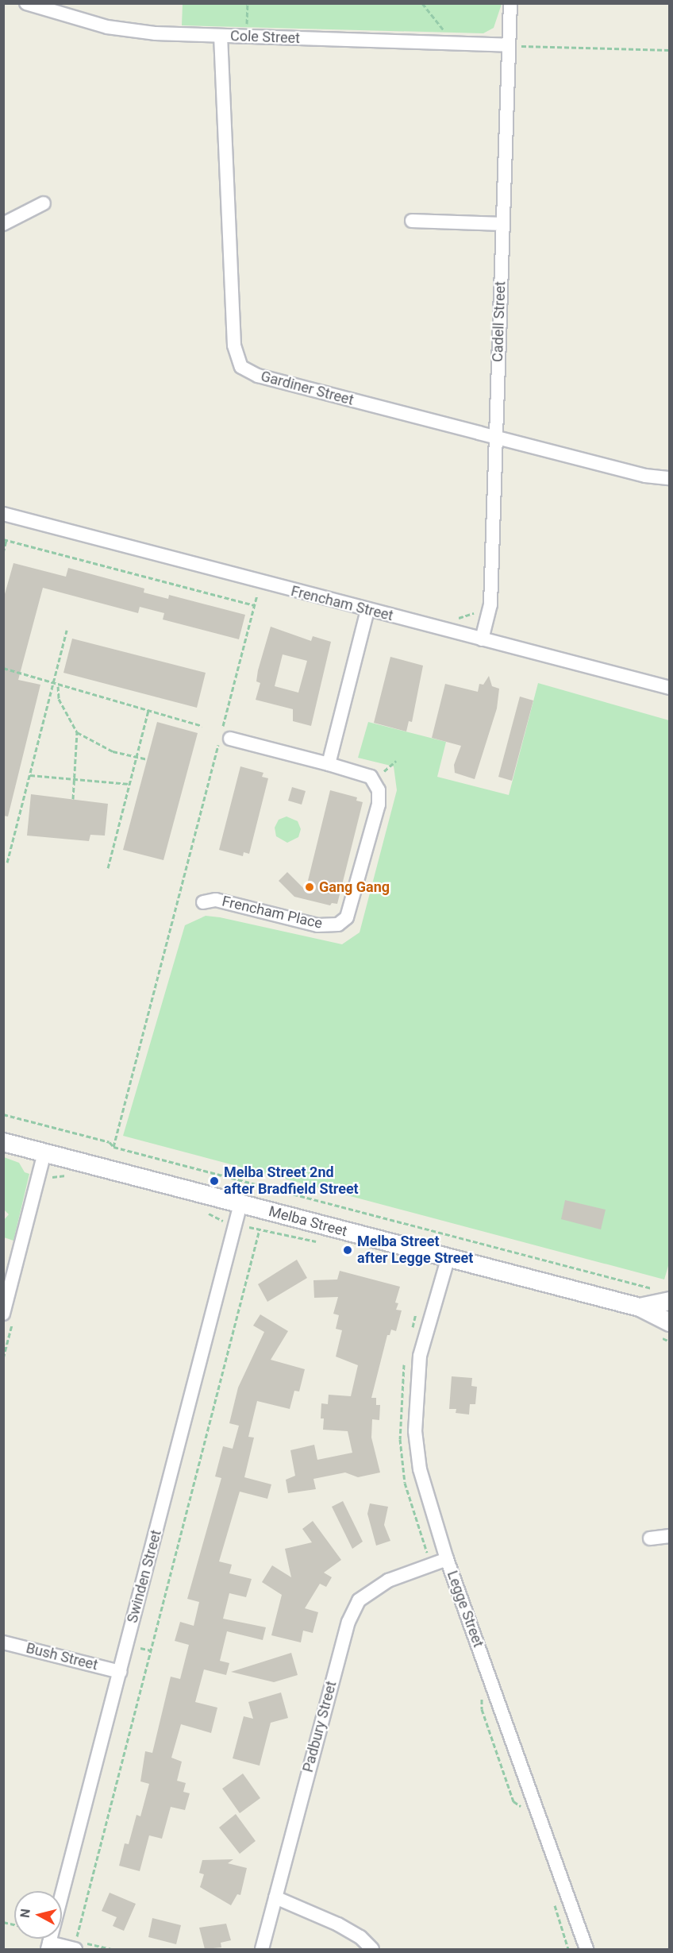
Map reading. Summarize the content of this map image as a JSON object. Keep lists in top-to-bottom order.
{
  "streets": {
    "street": [
      "Cole Street",
      "Cadell Street",
      "Gardiner Street",
      "Frencham Street",
      "Frencham Place",
      "Melba Street",
      "Swinden Street",
      "Legge Street",
      "Bush Street",
      "Padbury Street"
    ]
  },
  "crossings": [
    ["Cole Street", "Cadell Street"],
    ["Cole Street", "Gardiner Street"],
    ["Cadell Street", "Gardiner Street"],
    ["Cadell Street", "Frencham Street"],
    ["Melba Street", "Swinden Street"],
    ["Melba Street", "Legge Street"],
    ["Swinden Street", "Bush Street"],
    ["Legge Street", "Padbury Street"]
  ],
  "places": ["Gang Gang", "Melba Street 2nd after Bradfield Street", "Melba Street after Legge Street"],
  "north": "left"
}
